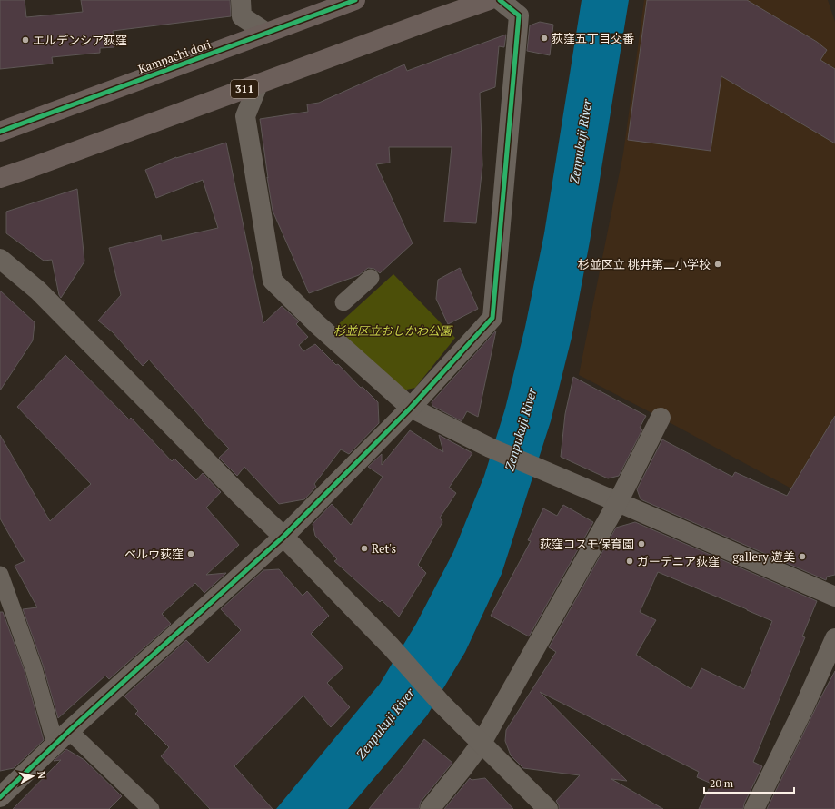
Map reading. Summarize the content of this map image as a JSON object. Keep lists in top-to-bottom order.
{
  "streets": {
    "main road": ["Kampachi dori", "311"]
  },
  "water": ["Zenpukuji River"],
  "parks": ["杉並区立おしかわ公園"],
  "places": [
    "荻窪五丁目交番",
    "エルデンシア荻窪",
    "杉並区立 桃井第二小学校",
    "荻窪コスモ保育園",
    "Ret's",
    "ベルウ荻窪",
    "gallery 遊美",
    "ガーデニア荻窪"
  ],
  "scale_bar": "20 m",
  "north": "right"
}
